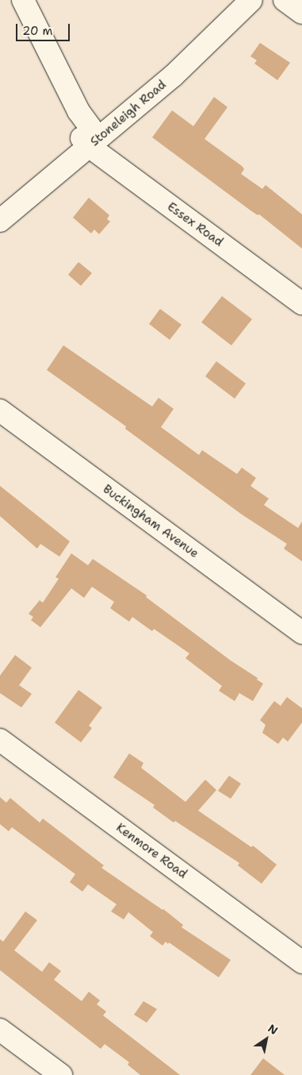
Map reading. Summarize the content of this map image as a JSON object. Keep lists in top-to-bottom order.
{
  "streets": {
    "street": [
      "Stoneleigh Road",
      "Essex Road",
      "Buckingham Avenue",
      "Kenmore Road"
    ]
  },
  "crossings": [
    ["Stoneleigh Road", "Essex Road"]
  ],
  "scale_bar": "20 m",
  "north": "top right"
}
